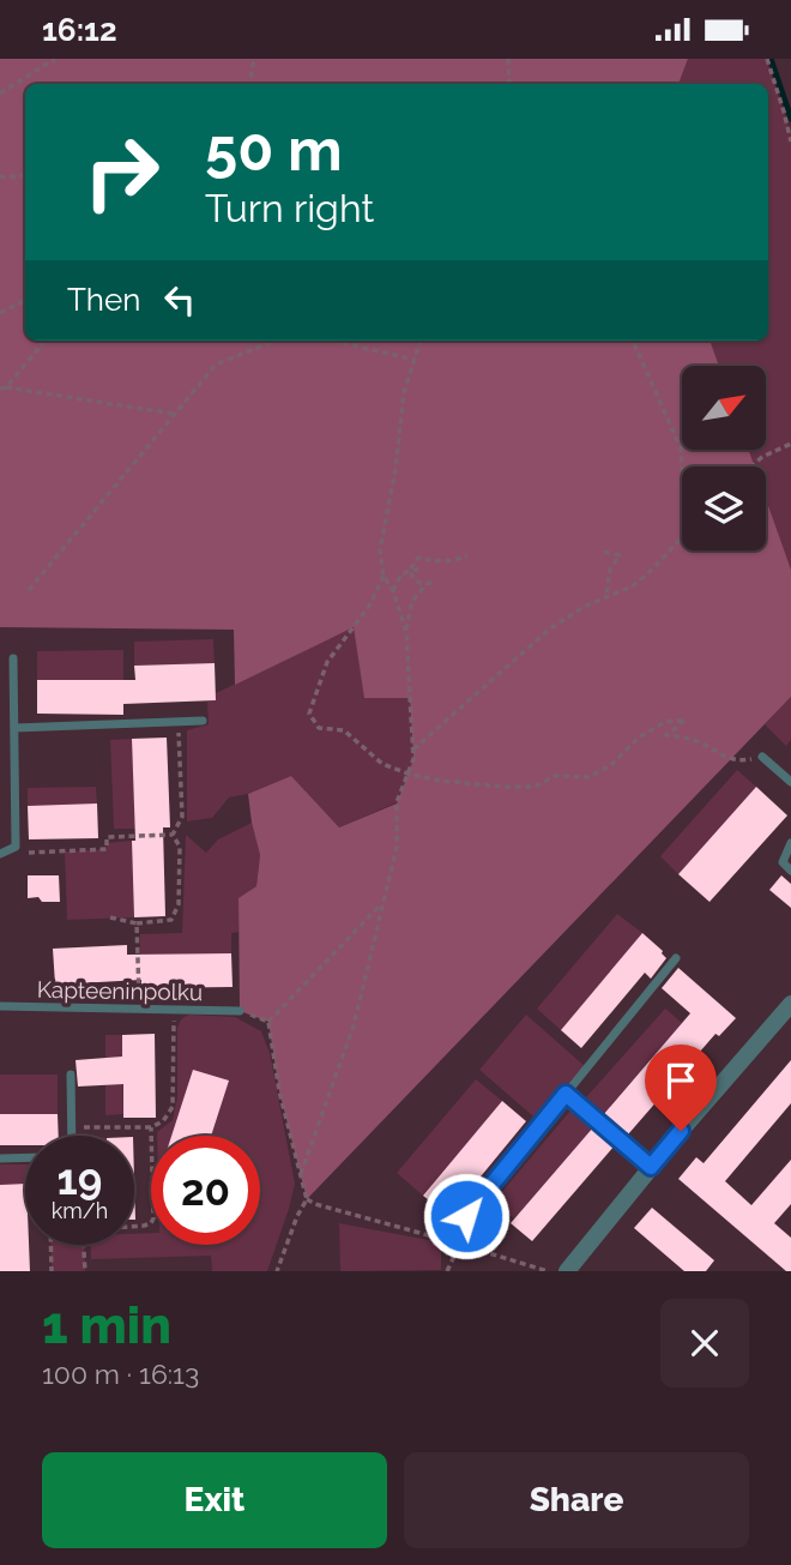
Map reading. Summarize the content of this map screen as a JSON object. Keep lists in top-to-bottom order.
{
  "streets": {
    "lane": ["Kapteeninpolku"]
  },
  "north": "top right",
  "page": {
    "status": "16:12",
    "turn": ["50 m", "Turn right"],
    "then": "Then",
    "speed": "19 km/h",
    "limit": "20",
    "heading": ["1 min", "100 m · 16:13"],
    "buttons": ["Exit", "Share"]
  }
}
